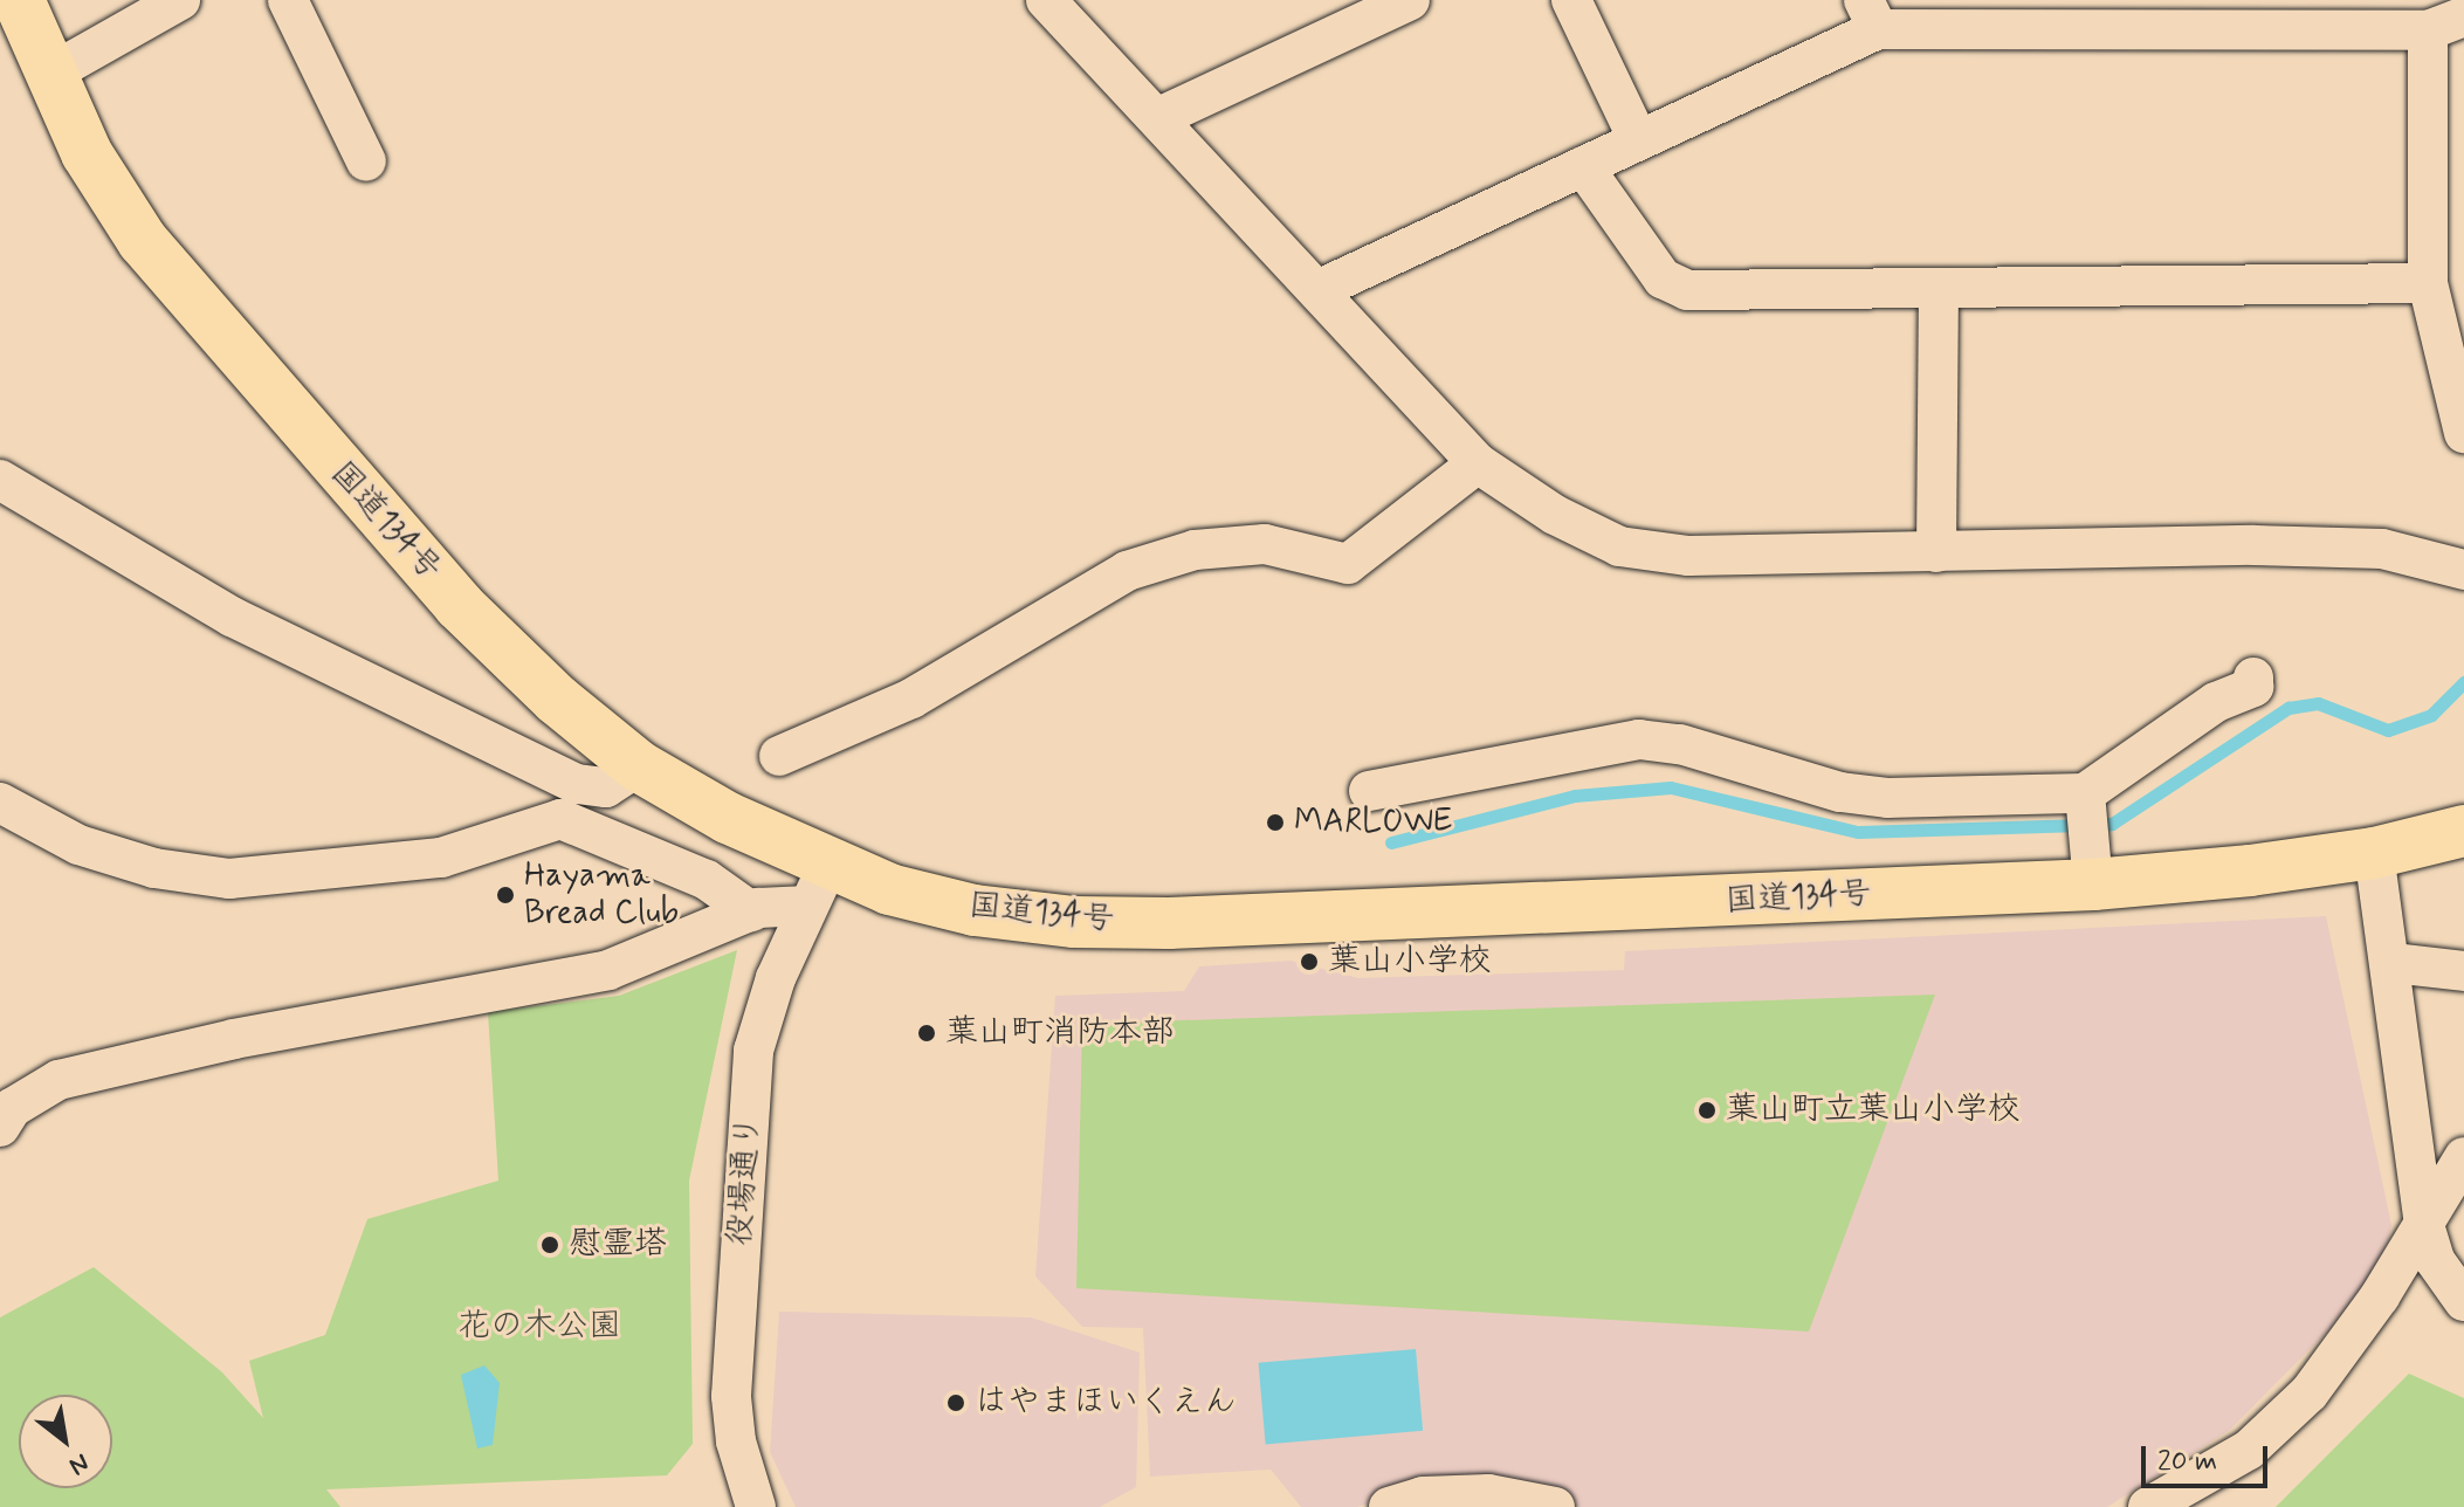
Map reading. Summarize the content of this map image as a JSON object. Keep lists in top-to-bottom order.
{
  "streets": {
    "highway": ["国道134号"],
    "street": ["役場通り"]
  },
  "crossings": [
    ["国道134号", "役場通り"]
  ],
  "parks": ["花の木公園"],
  "places": [
    "MARLOWE",
    "Hayama Bread Club",
    "葉山小学校",
    "葉山町消防本部",
    "葉山町立葉山小学校",
    "慰霊塔",
    "はやまほいくえん"
  ],
  "scale_bar": "20 m",
  "north": "bottom right"
}
